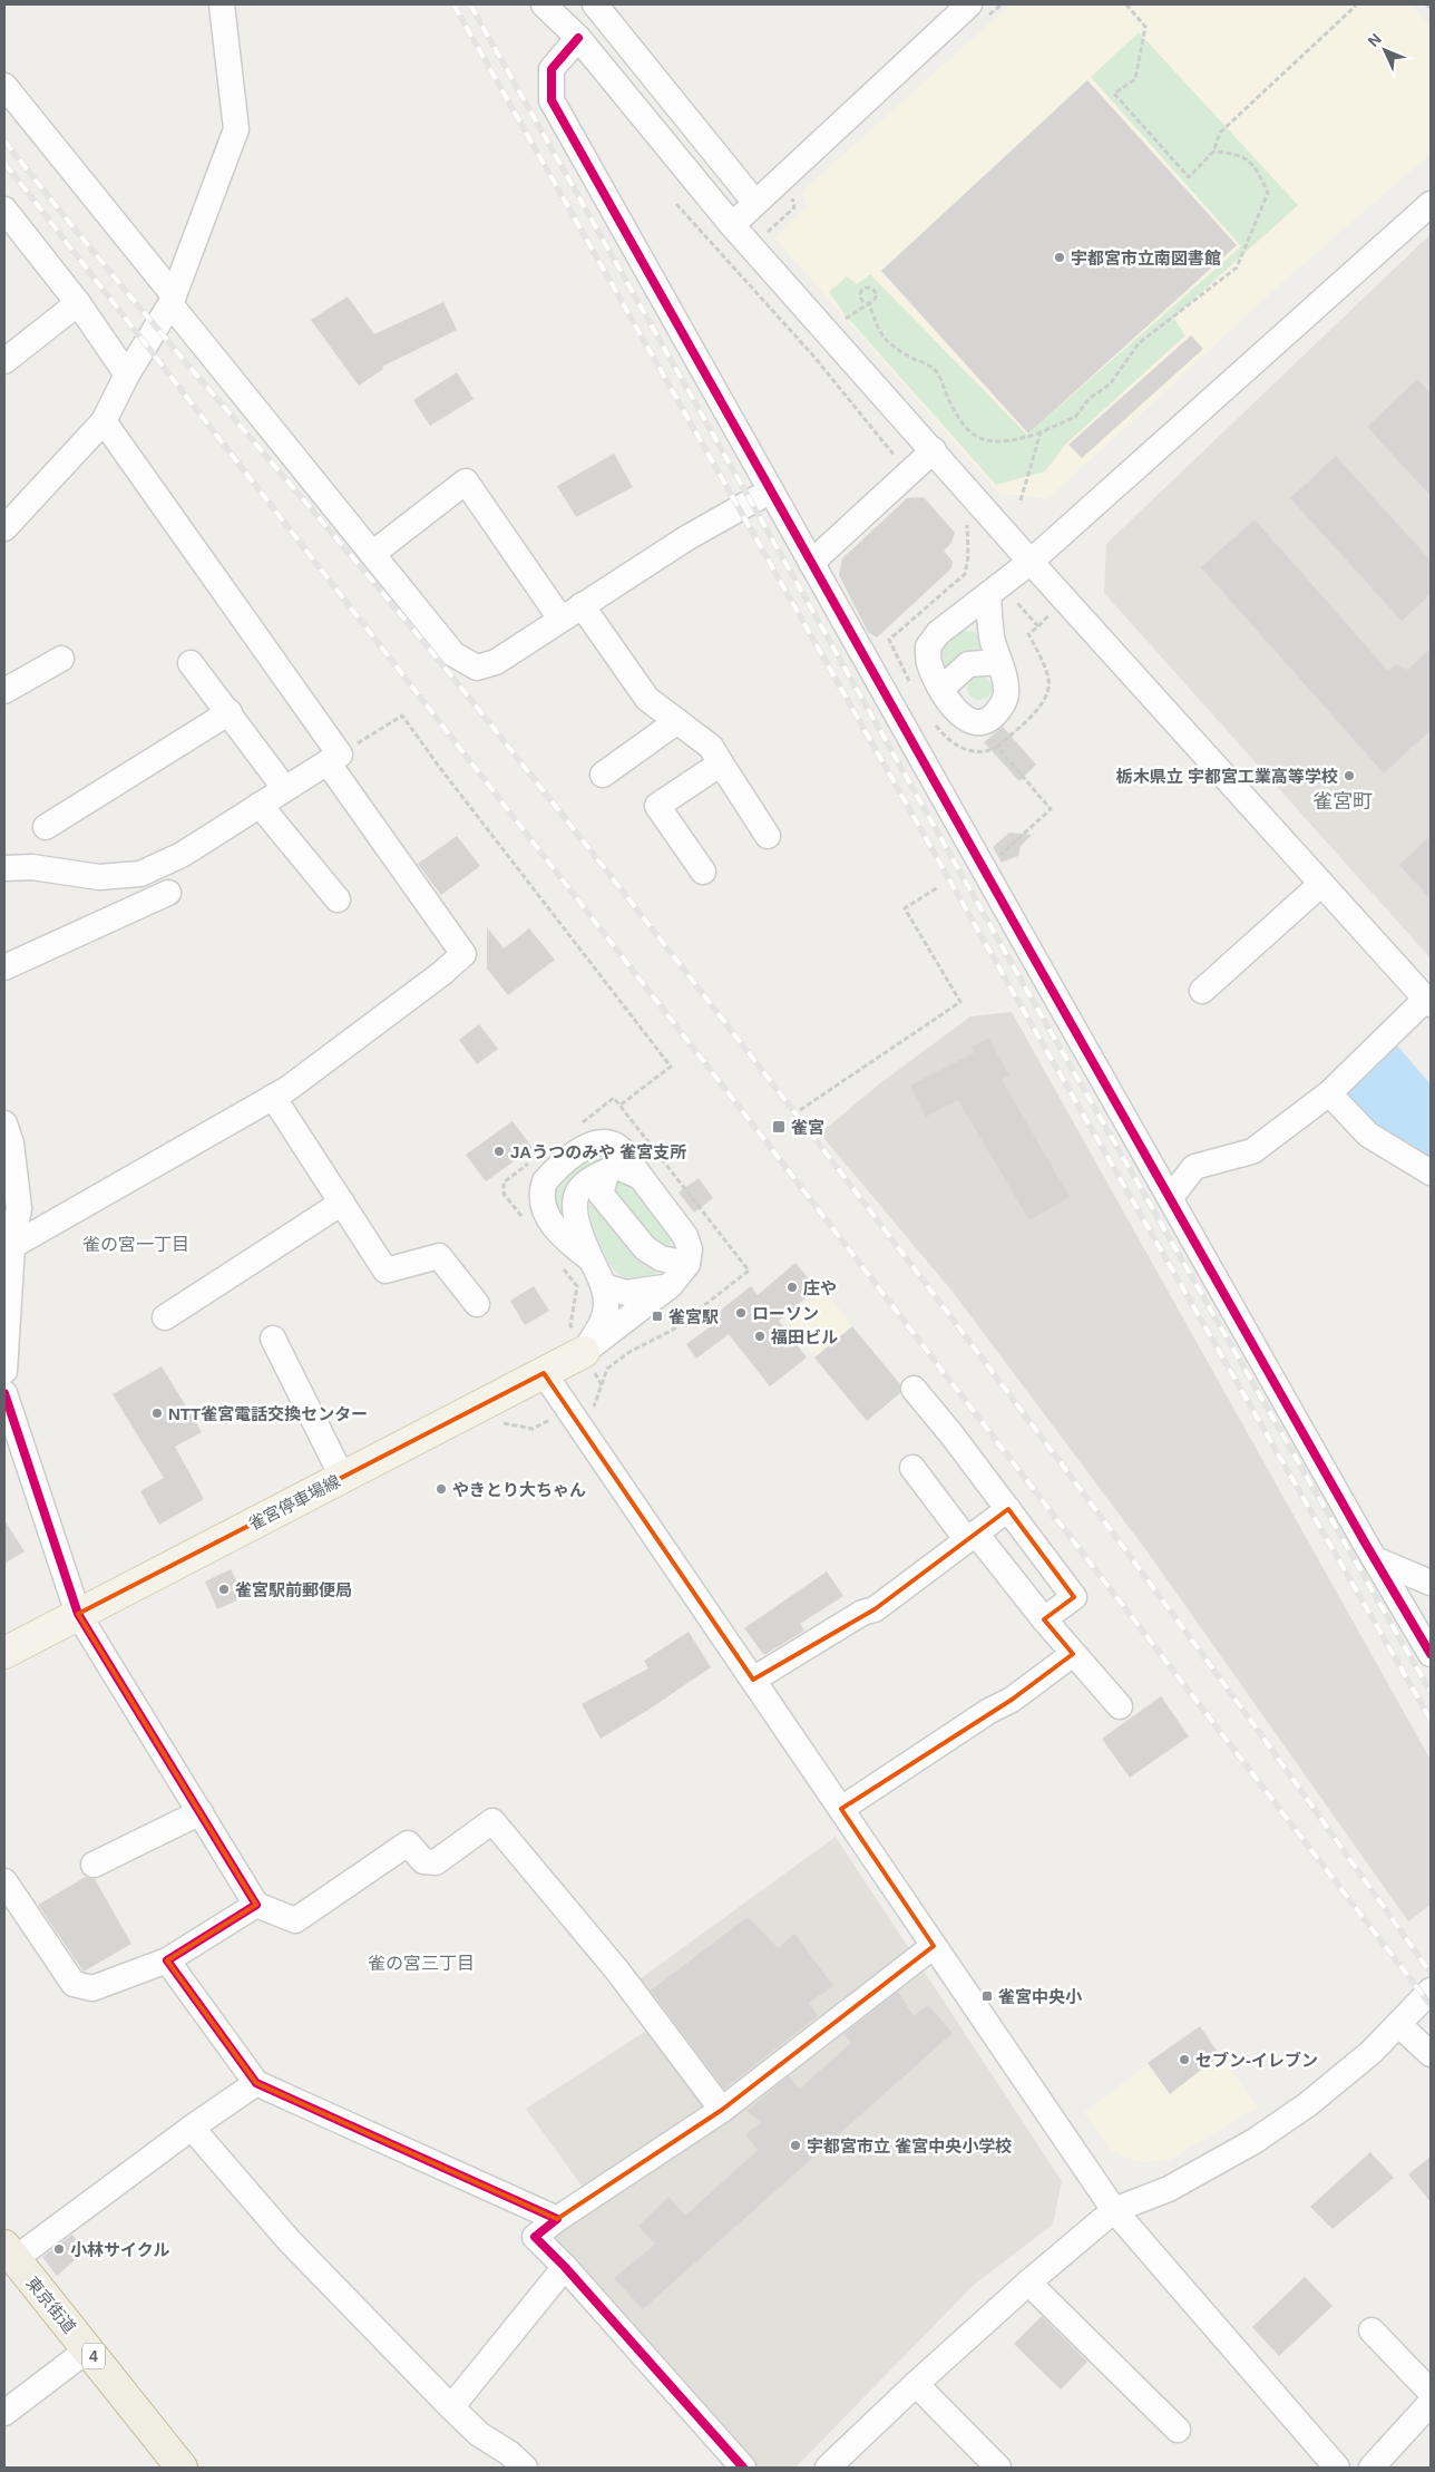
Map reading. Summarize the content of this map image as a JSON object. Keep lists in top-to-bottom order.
{
  "streets": {
    "highway": ["東京街道", "4"],
    "main road": ["雀宮停車場線"]
  },
  "districts": ["雀宮町", "雀の宮一丁目", "雀の宮三丁目"],
  "places": {
    "other": [
      "宇都宮市立南図書館",
      "栃木県立 宇都宮工業高等学校",
      "JAうつのみや 雀宮支所",
      "庄や",
      "ローソン",
      "福田ビル",
      "NTT雀宮電話交換センター",
      "やきとり大ちゃん",
      "雀宮駅前郵便局",
      "セブン-イレブン",
      "宇都宮市立 雀宮中央小学校",
      "小林サイクル"
    ],
    "transit": ["雀宮", "雀宮駅", "雀宮中央小"]
  },
  "north": "top left"
}
